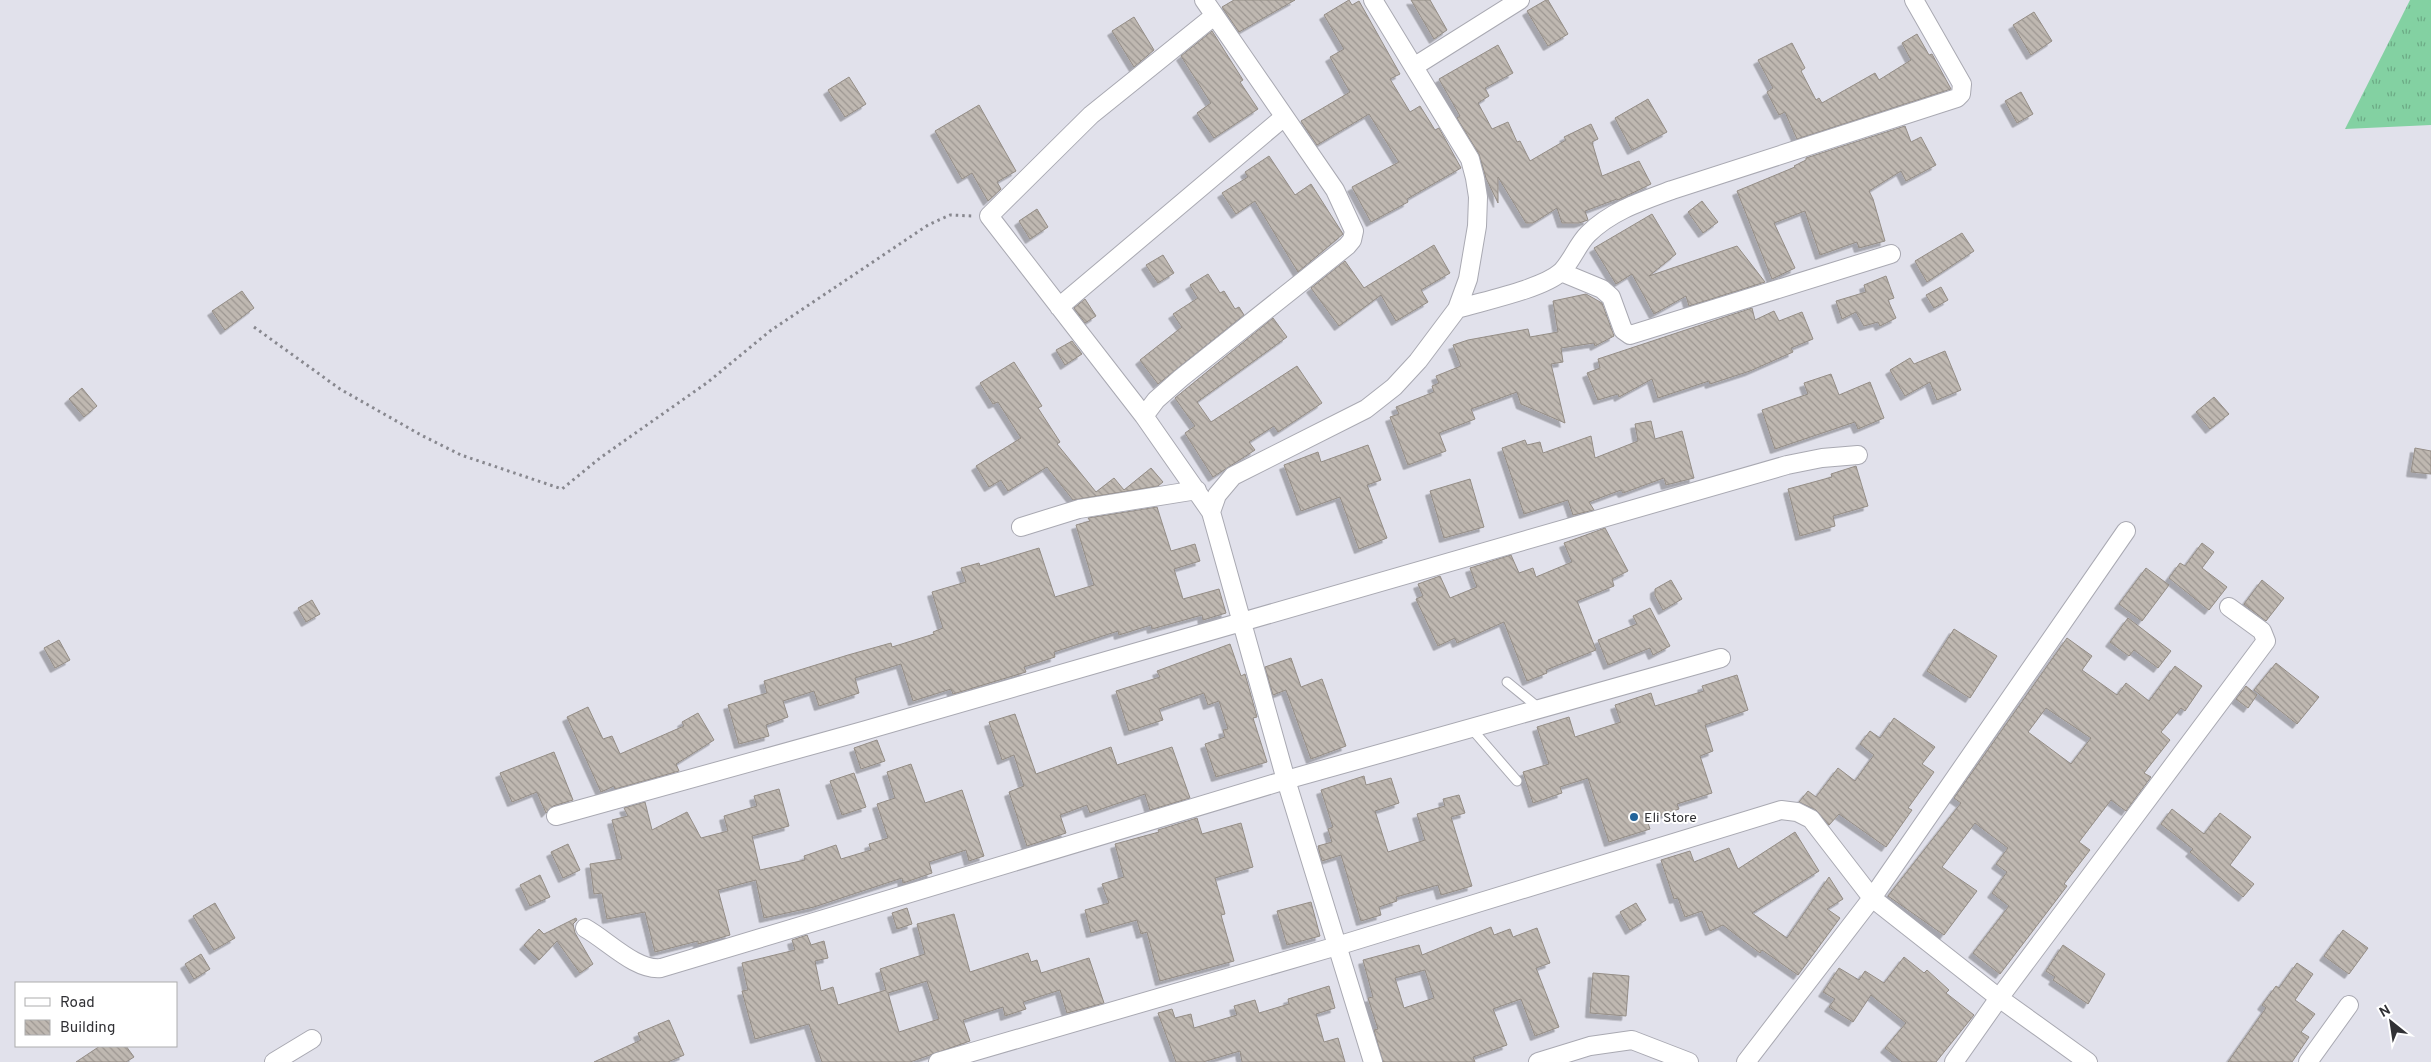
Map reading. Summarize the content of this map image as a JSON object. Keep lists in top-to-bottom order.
{
  "places": ["Eli Store"],
  "legend": ["Road", "Building"],
  "north": "top left"
}
